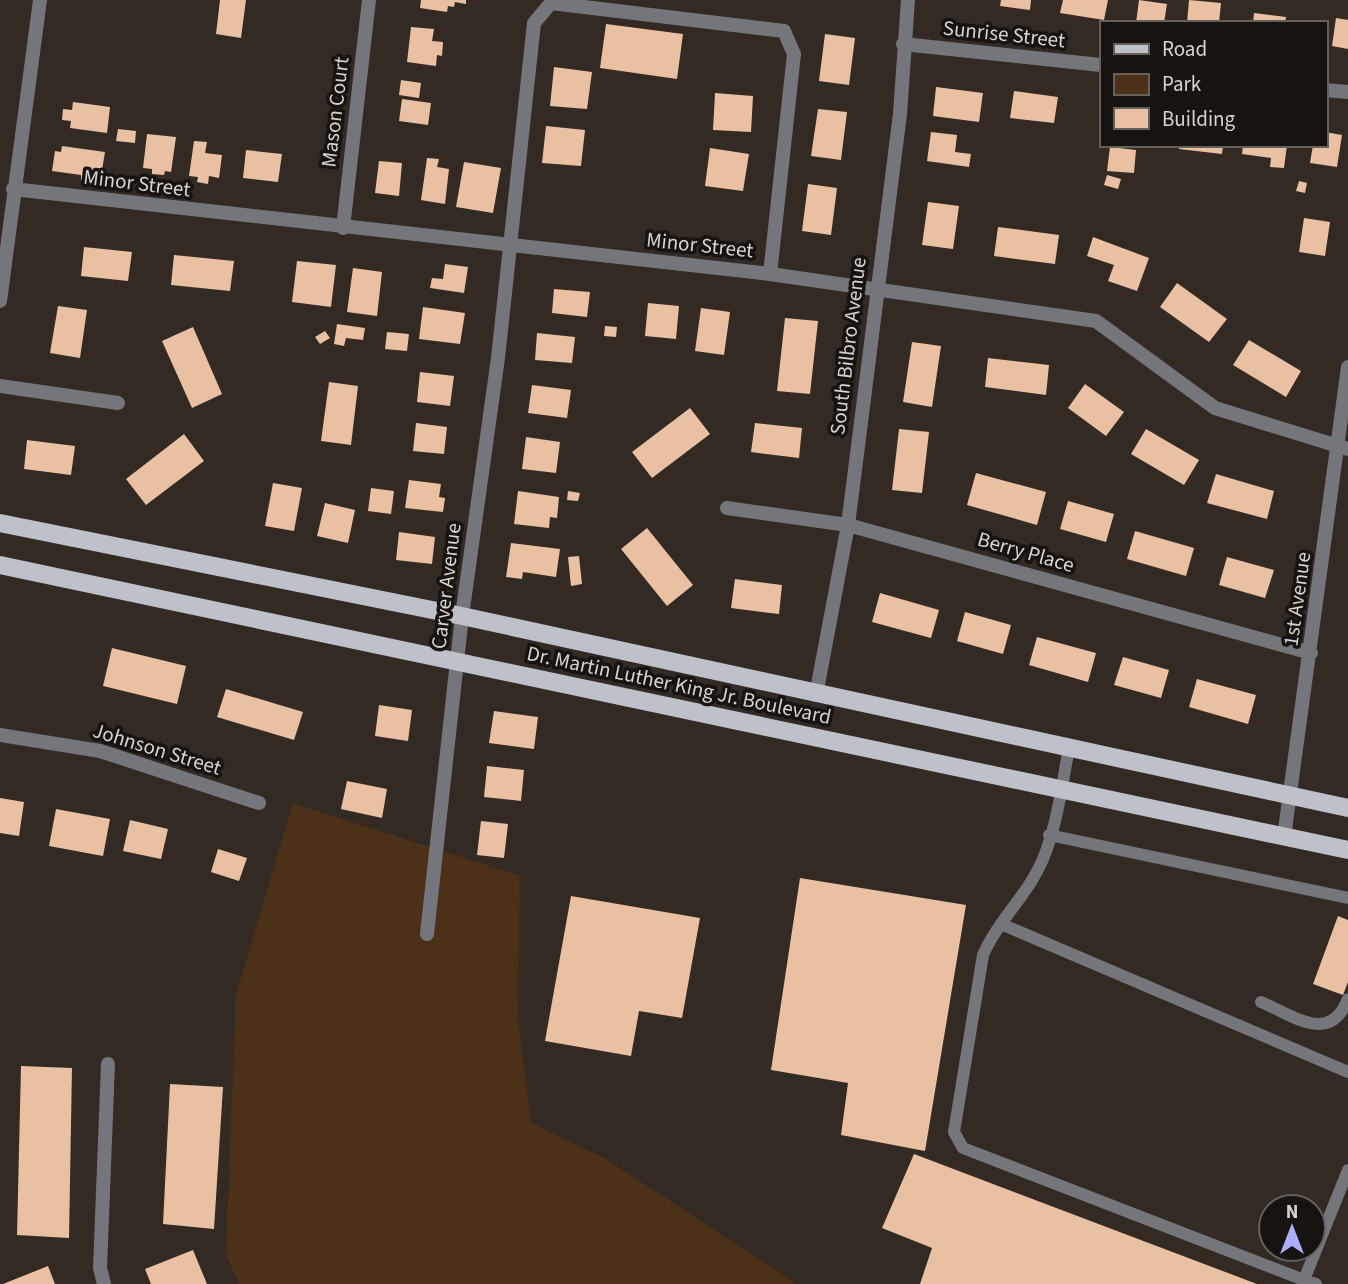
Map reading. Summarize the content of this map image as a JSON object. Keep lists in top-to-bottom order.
{
  "streets": {
    "main road": ["Dr. Martin Luther King Jr. Boulevard"],
    "street": [
      "Sunrise Street",
      "Mason Court",
      "Minor Street",
      "South Bilbro Avenue",
      "Berry Place",
      "Carver Avenue",
      "1st Avenue",
      "Johnson Street"
    ]
  },
  "crossings": [
    ["Sunrise Street", "South Bilbro Avenue"],
    ["Mason Court", "Minor Street"],
    ["Minor Street", "South Bilbro Avenue"],
    ["Minor Street", "Carver Avenue"],
    ["Minor Street", "1st Avenue"],
    ["South Bilbro Avenue", "Berry Place"],
    ["South Bilbro Avenue", "Dr. Martin Luther King Jr. Boulevard"],
    ["Berry Place", "1st Avenue"],
    ["Carver Avenue", "Dr. Martin Luther King Jr. Boulevard"],
    ["1st Avenue", "Dr. Martin Luther King Jr. Boulevard"]
  ],
  "legend": ["Road", "Park", "Building"],
  "north": "top"
}
